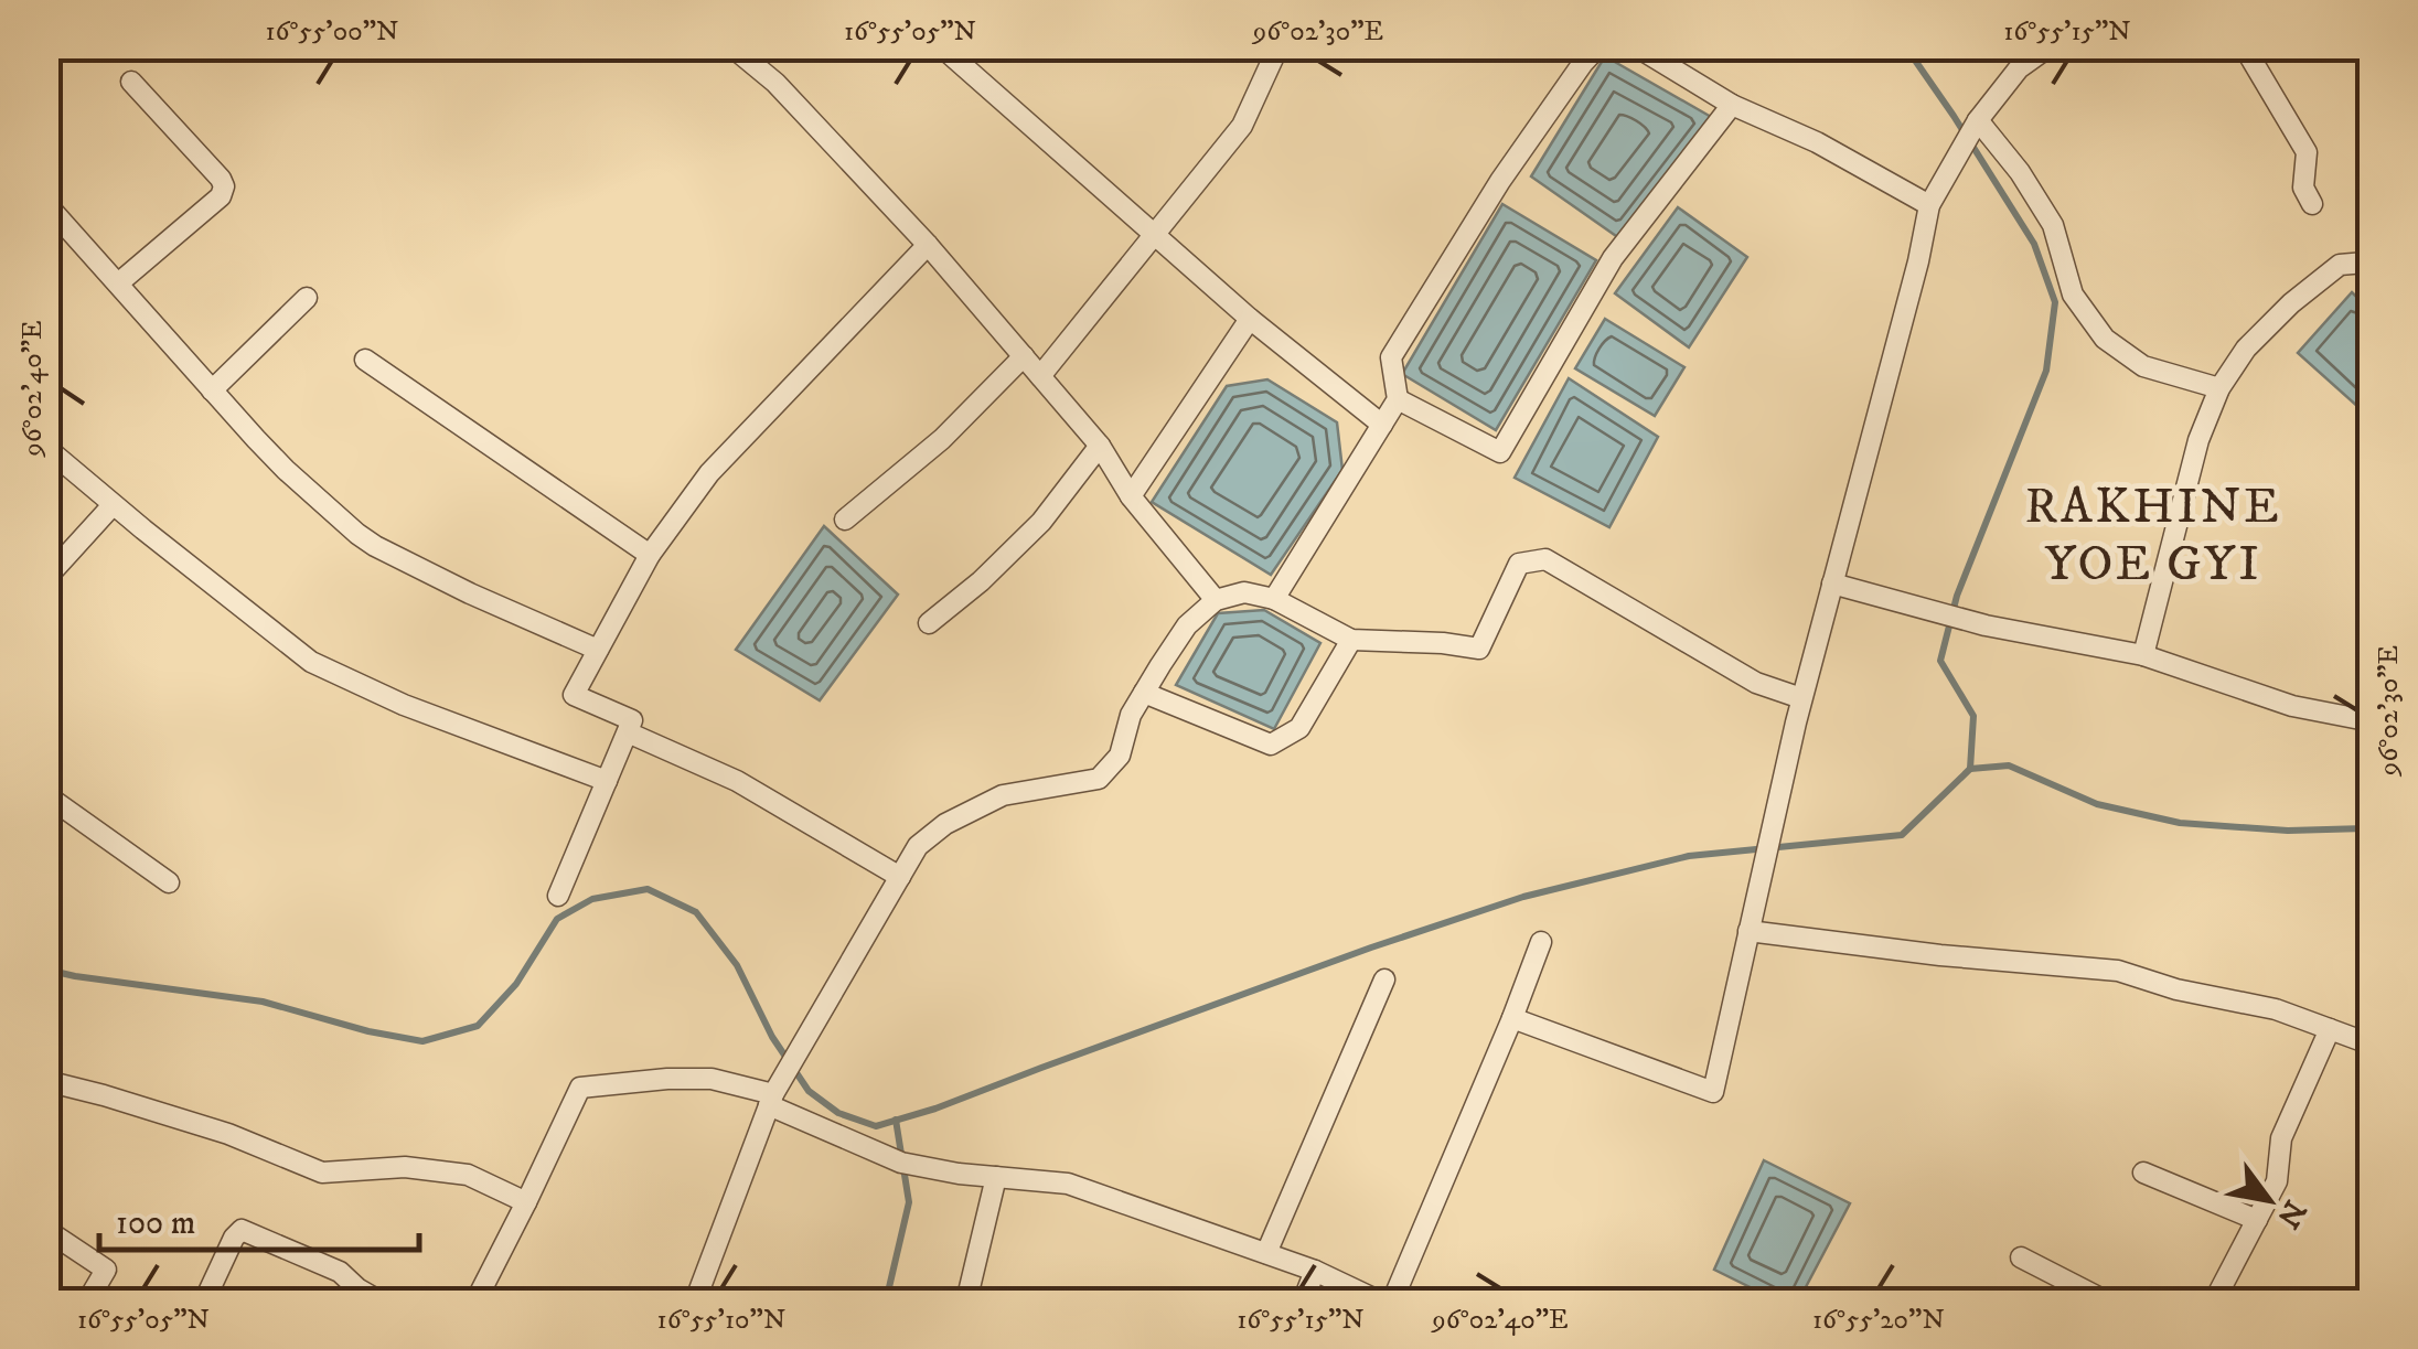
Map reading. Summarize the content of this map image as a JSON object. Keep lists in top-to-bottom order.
{
  "districts": ["RAKHINE YOE GYI"],
  "scale_bar": "100 m",
  "north": "bottom right",
  "coordinates": [
    "16°55'00\"N",
    "16°55'05\"N",
    "96°02'30\"E",
    "16°55'15\"N",
    "96°02'40\"E",
    "16°55'10\"N",
    "16°55'20\"N"
  ]
}
